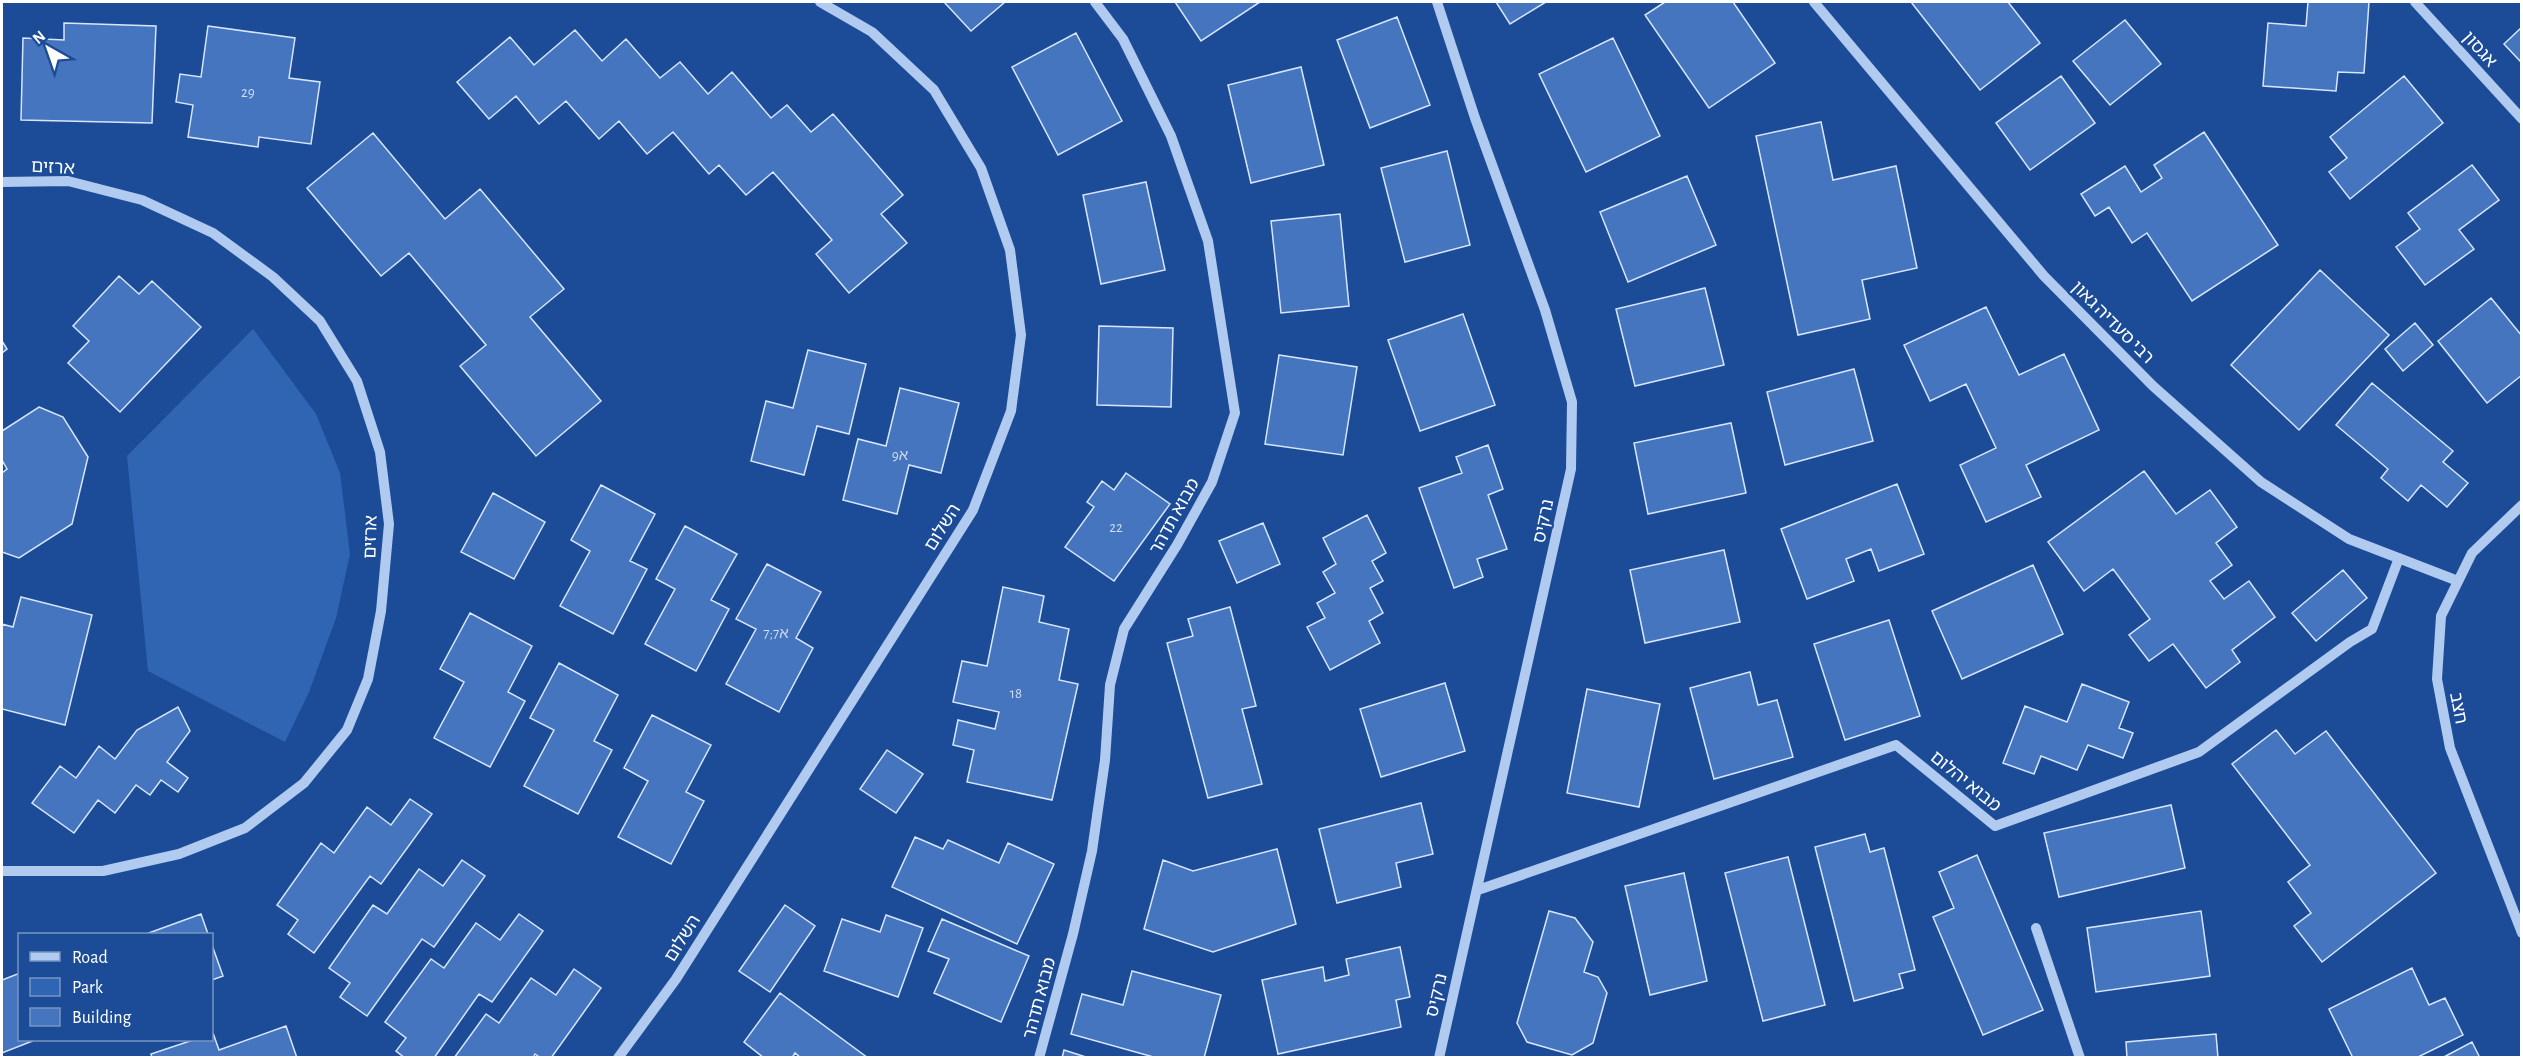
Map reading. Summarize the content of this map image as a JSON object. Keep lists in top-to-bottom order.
{
  "streets": {
    "street": [
      "אגסון",
      "ארזים",
      "רבי סעדיה גאון",
      "מבוא תדהר",
      "נרקיס",
      "השלום",
      "חצב",
      "מבוא יהלום"
    ]
  },
  "crossings": [
    ["רבי סעדיה גאון", "חצב"],
    ["רבי סעדיה גאון", "מבוא יהלום"],
    ["נרקיס", "מבוא יהלום"]
  ],
  "house_numbers": [
    "29",
    "9א",
    "22",
    "7;7א",
    "18"
  ],
  "legend": ["Road", "Park", "Building"],
  "north": "top left"
}
